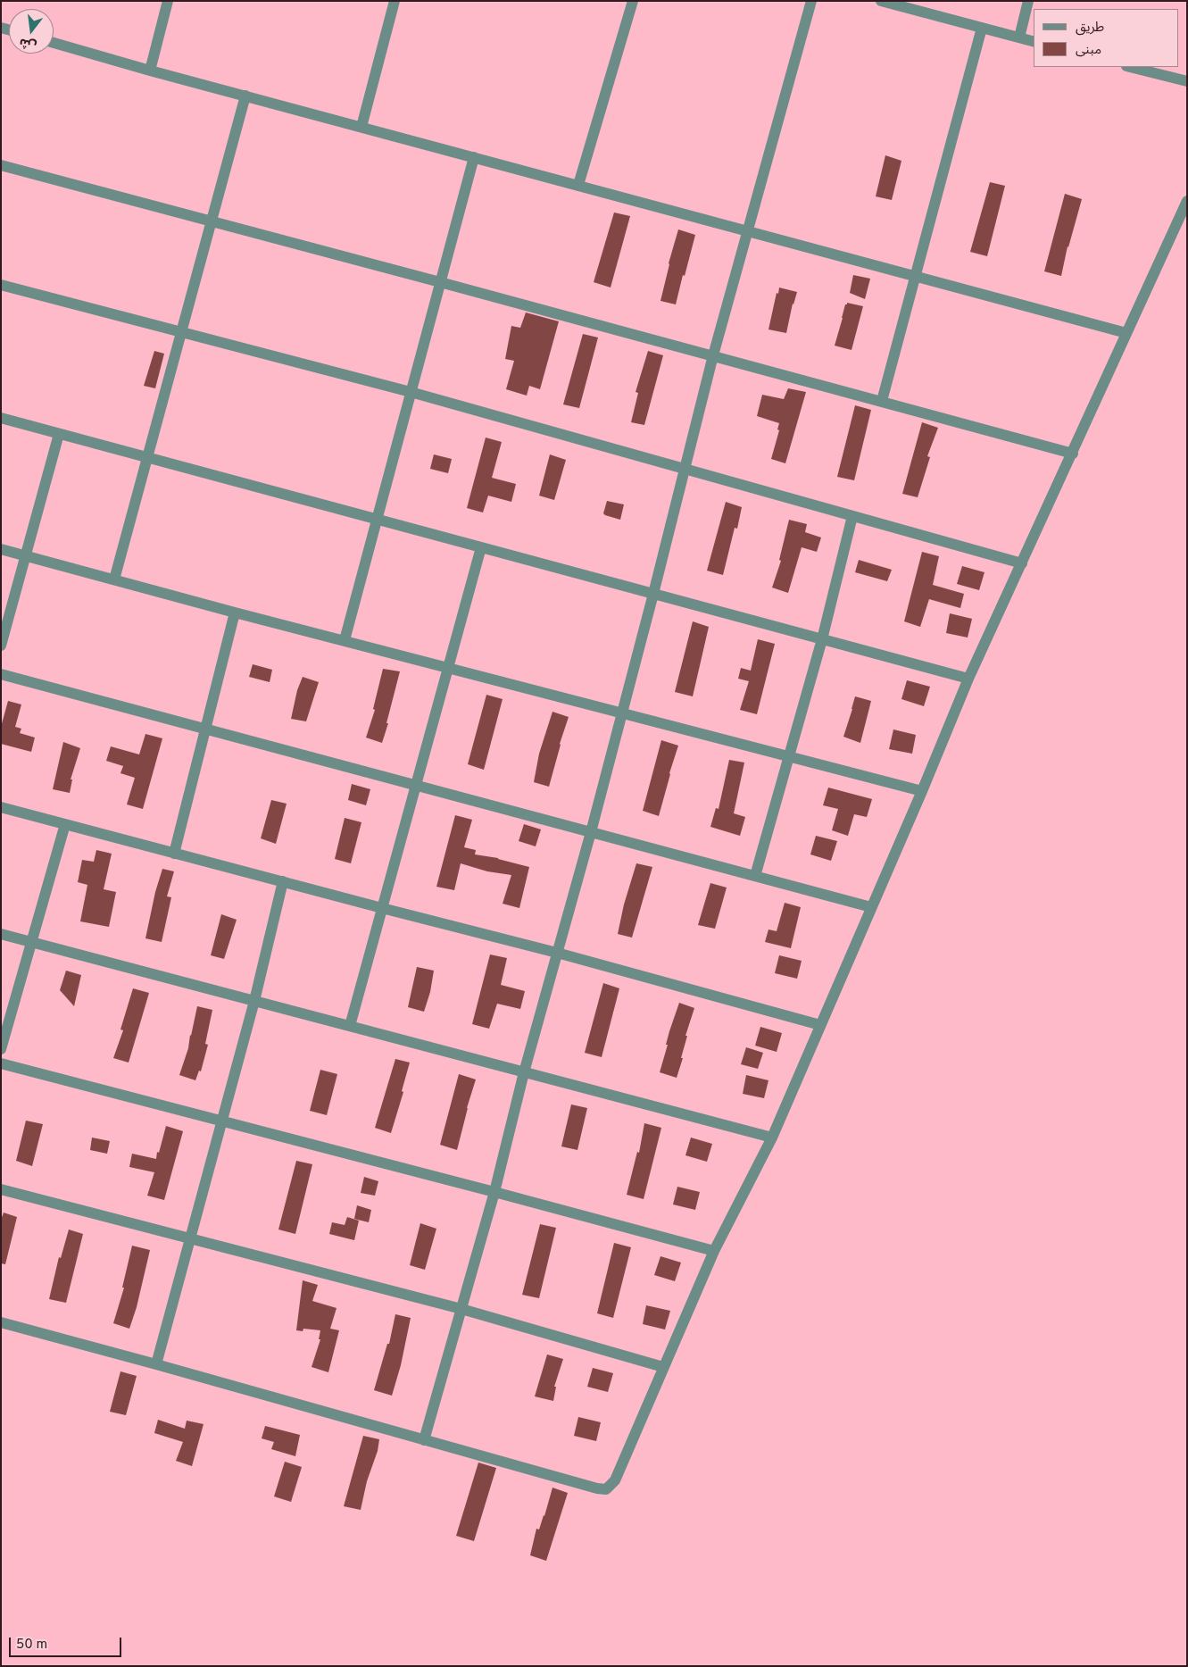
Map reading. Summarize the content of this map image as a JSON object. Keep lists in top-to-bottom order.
{
  "legend": ["طريق", "مبنى"],
  "scale_bar": "50 m",
  "north": "bottom"
}
